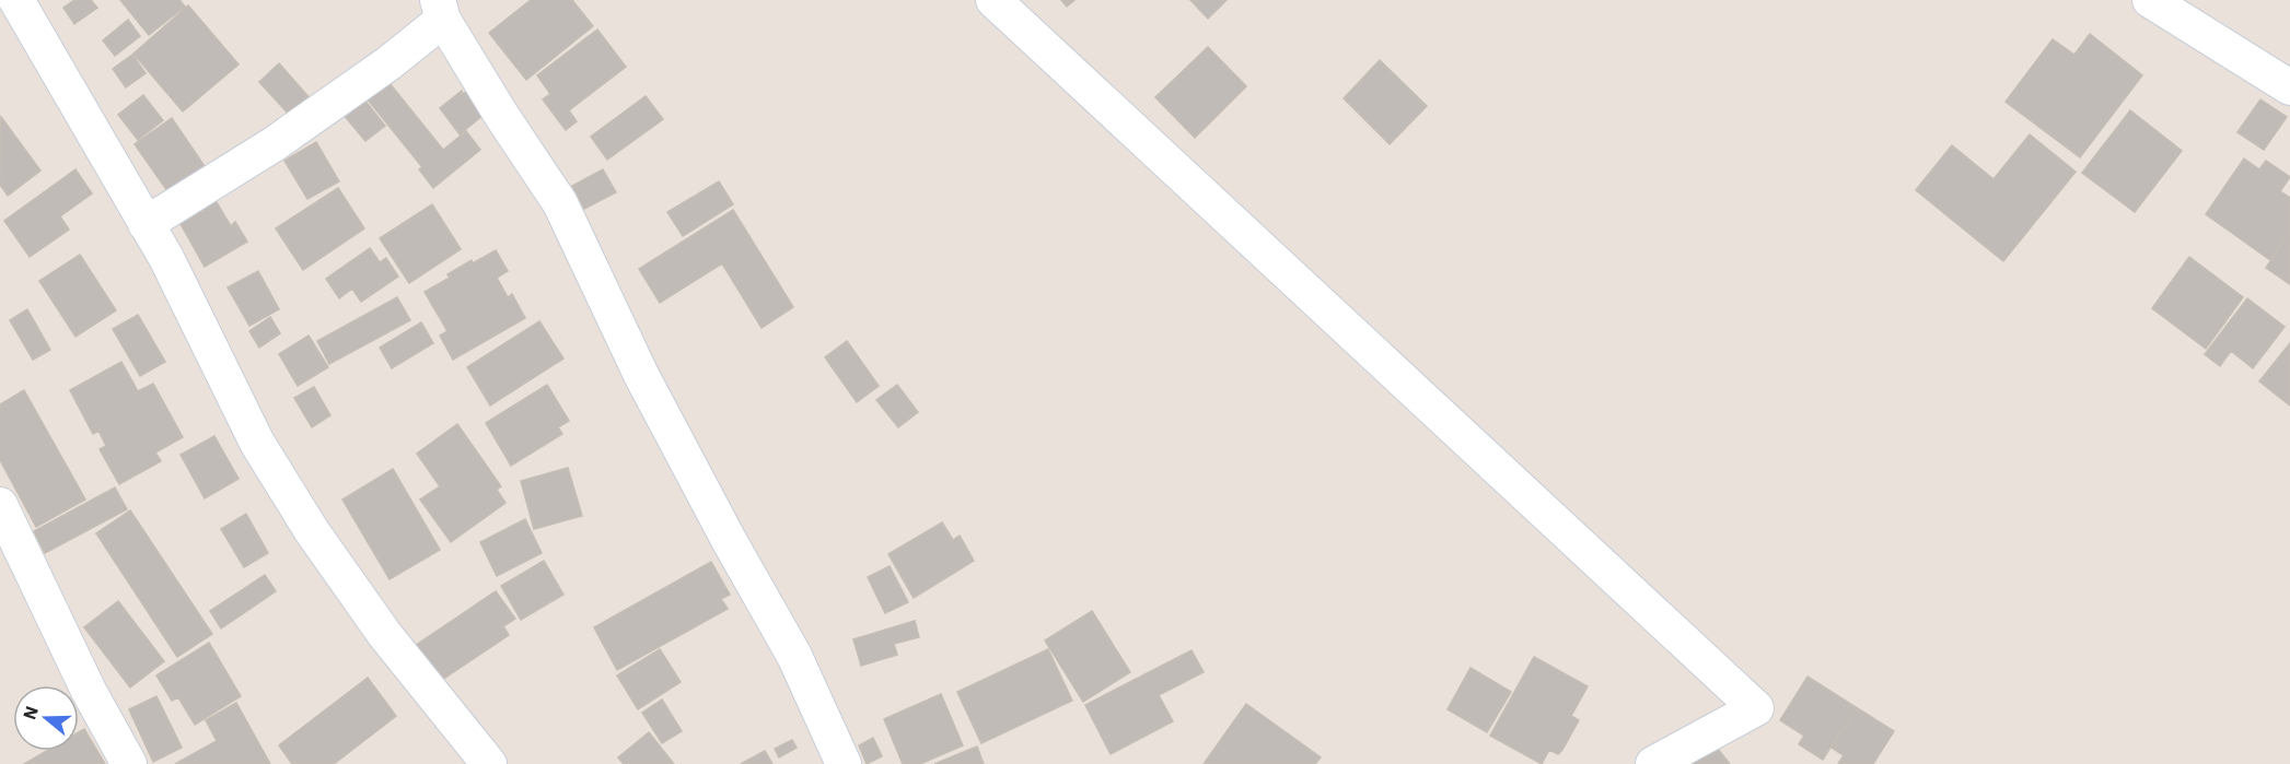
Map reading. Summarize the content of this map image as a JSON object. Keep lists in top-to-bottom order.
{
  "north": "left"
}
